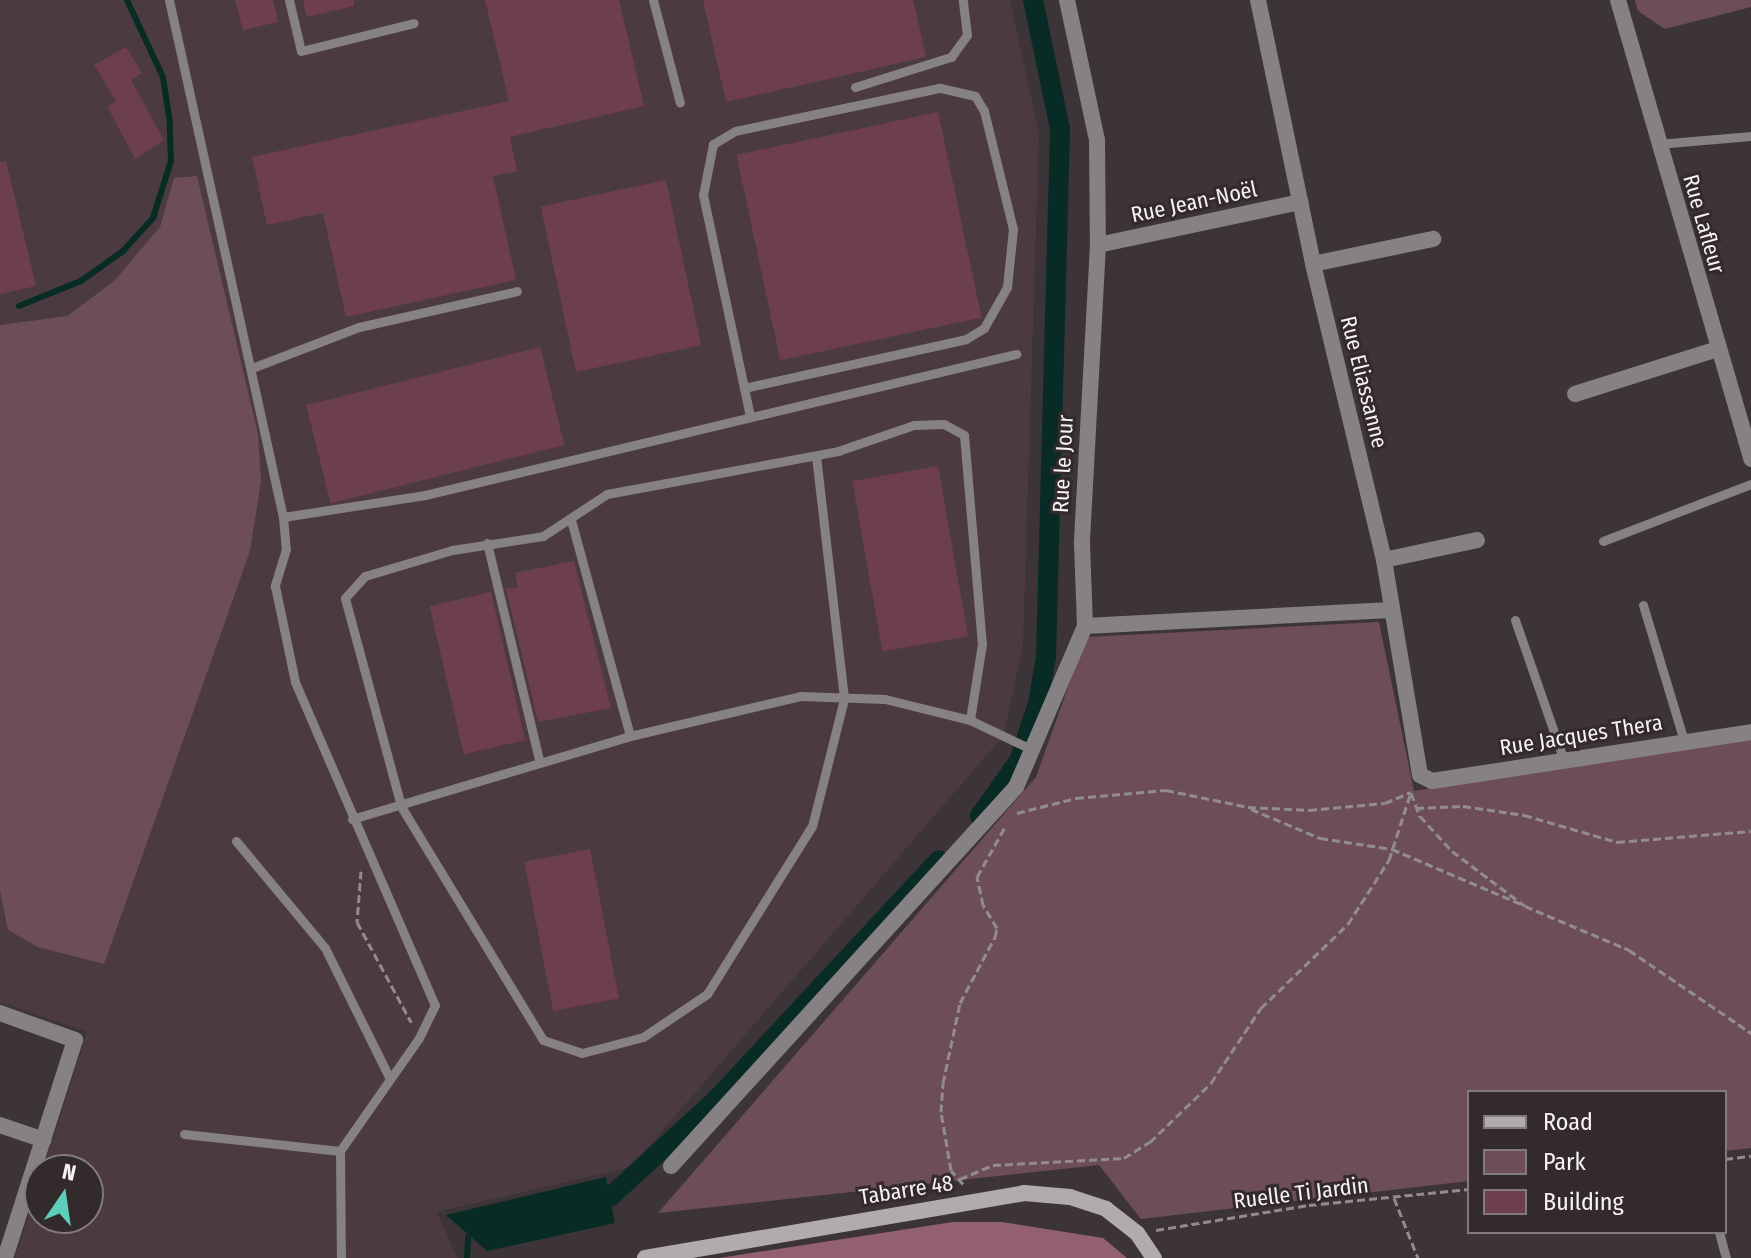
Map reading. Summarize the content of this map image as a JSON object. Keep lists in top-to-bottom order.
{
  "streets": {
    "street": [
      "Rue Jean-Noël",
      "Rue Lafleur",
      "Rue Eliassanne",
      "Rue le Jour",
      "Rue Jacques Thera",
      "Tabarre 48"
    ],
    "path": ["Ruelle Ti Jardin"]
  },
  "crossings": [
    ["Rue Jean-Noël", "Rue Eliassanne"],
    ["Rue Jean-Noël", "Rue le Jour"],
    ["Rue Eliassanne", "Rue Jacques Thera"],
    ["Tabarre 48", "Ruelle Ti Jardin"]
  ],
  "legend": ["Road", "Park", "Building"],
  "north": "top"
}
